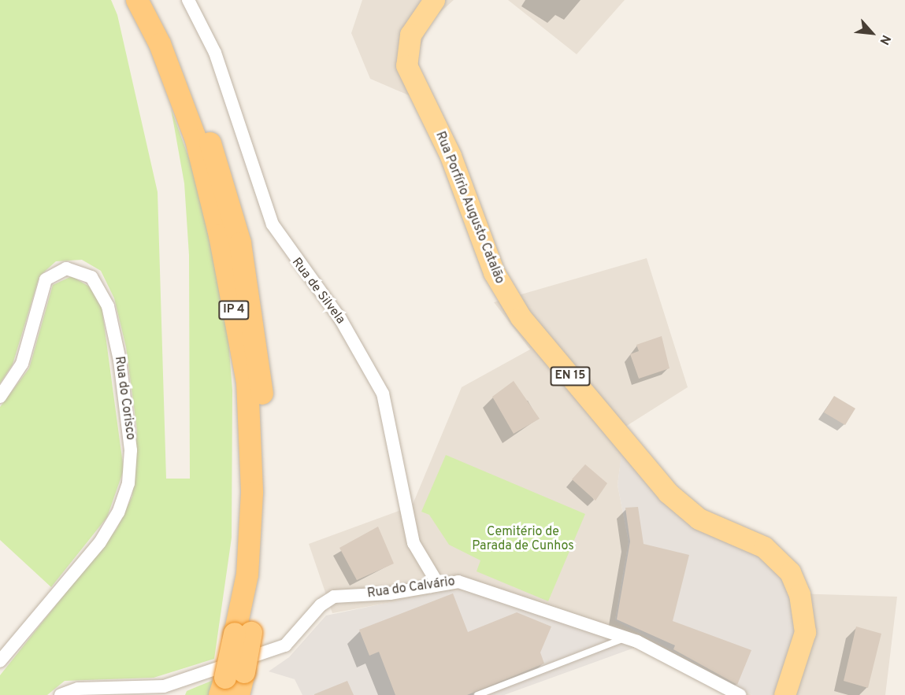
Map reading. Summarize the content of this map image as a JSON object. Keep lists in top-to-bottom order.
{
  "streets": {
    "highway": ["IP 4"],
    "main road": ["Rua Porfírio Augusto Catalão", "EN 15"],
    "street": ["Rua de Silvela", "Rua do Corisco", "Rua do Calvário"]
  },
  "crossings": [
    ["Rua de Silvela", "Rua do Calvário"]
  ],
  "parks": ["Cemitério de Parada de Cunhos"],
  "north": "bottom right"
}
